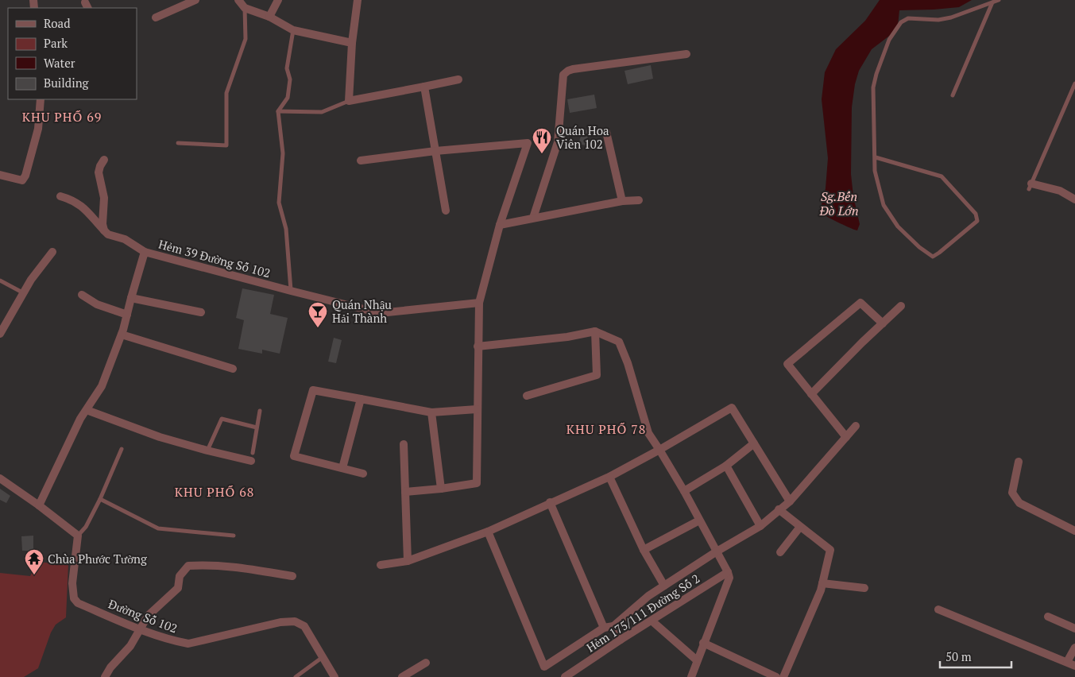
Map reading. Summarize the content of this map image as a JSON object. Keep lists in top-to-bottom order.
{
  "streets": {
    "street": ["Hẻm 39 Đường Số 102", "Hẻm 175/111 Đường Số 2", "Đường Số 102"]
  },
  "districts": ["KHU PHỐ 69", "KHU PHỐ 78", "KHU PHỐ 68"],
  "water": ["Sg.Bến Đò Lớn"],
  "places": {
    "restaurant": ["Quán Hoa Viên 102"],
    "bar": ["Quán Nhậu Hải Thành"],
    "temple": ["Chùa Phước Tường"]
  },
  "legend": [
    "Road",
    "Park",
    "Water",
    "Building"
  ],
  "scale_bar": "50 m"
}
